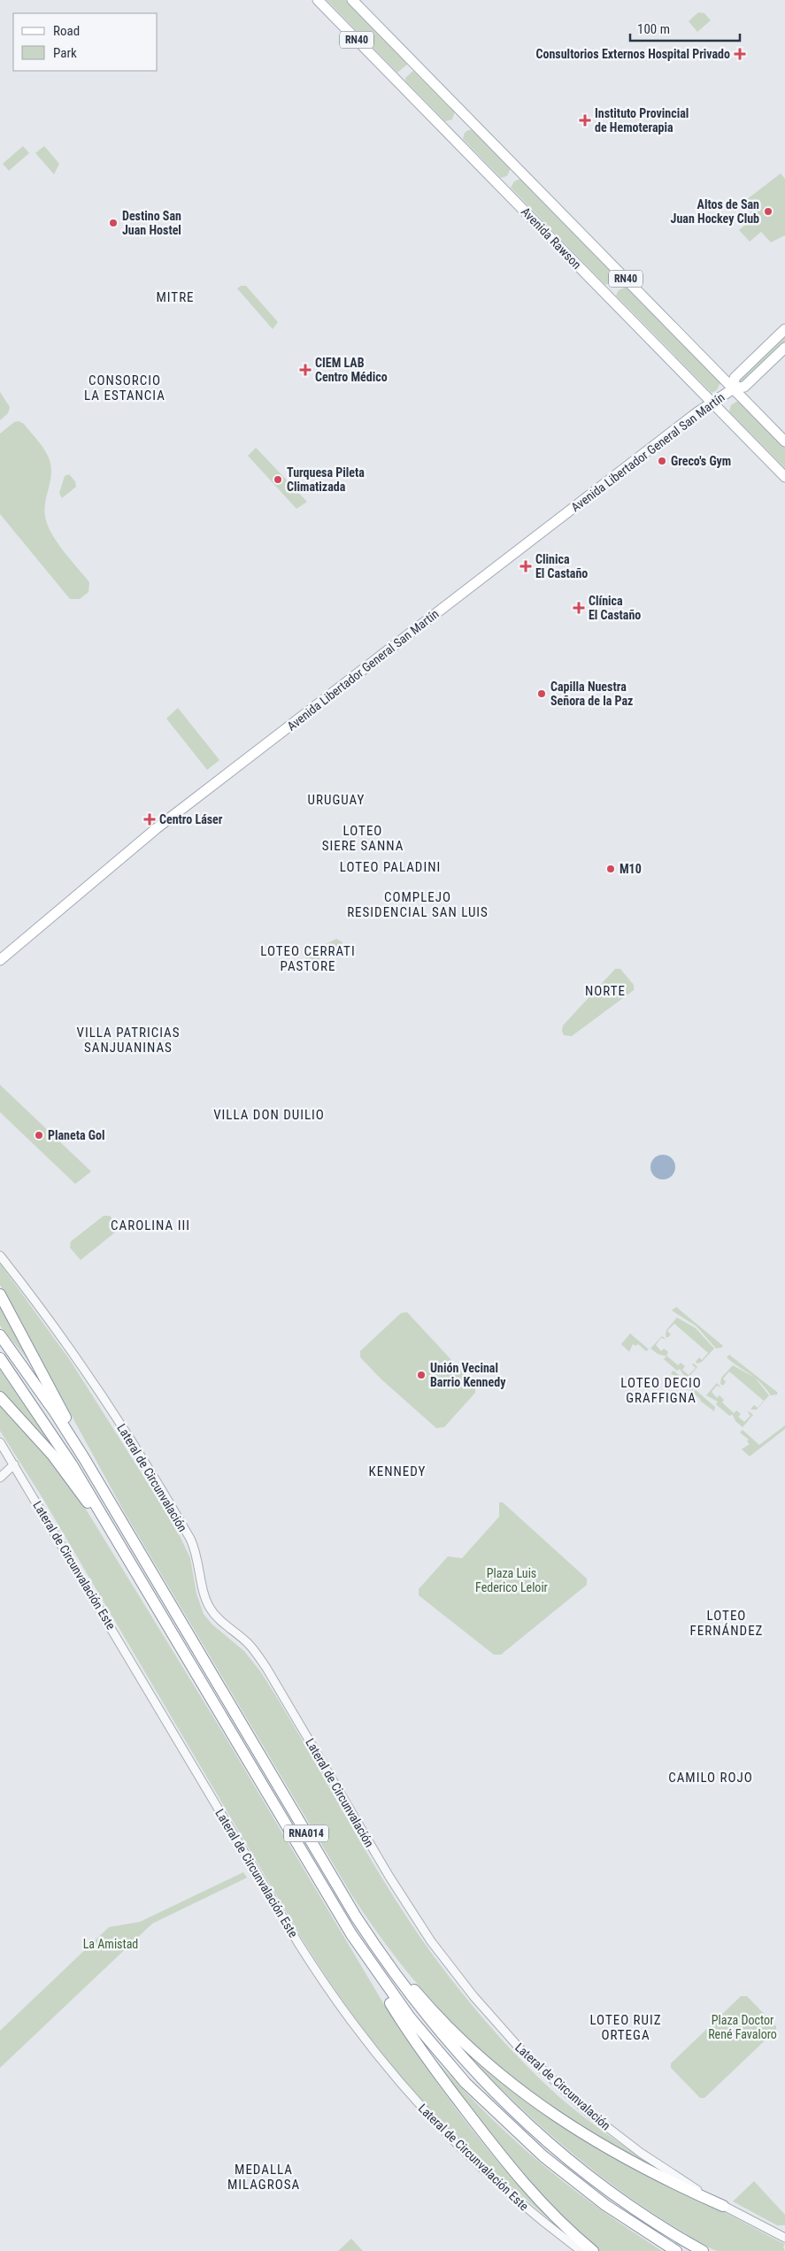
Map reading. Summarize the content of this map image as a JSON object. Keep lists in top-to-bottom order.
{
  "streets": {
    "highway": ["RNA014"],
    "main road": ["RN40", "Avenida Rawson", "Avenida Libertador General San Martín"],
    "street": ["Lateral de Circunvalación", "Lateral de Circunvalación Este"]
  },
  "crossings": [
    ["Avenida Rawson", "Avenida Libertador General San Martín"]
  ],
  "districts": [
    "MITRE",
    "CONSORCIO LA ESTANCIA",
    "URUGUAY",
    "LOTEO SIERE SANNA",
    "LOTEO PALADINI",
    "COMPLEJO RESIDENCIAL SAN LUIS",
    "LOTEO CERRATI PASTORE",
    "NORTE",
    "VILLA PATRICIAS SANJUANINAS",
    "VILLA DON DUILIO",
    "CAROLINA III",
    "LOTEO DECIO GRAFFIGNA",
    "KENNEDY",
    "LOTEO FERNÁNDEZ",
    "CAMILO ROJO",
    "LOTEO RUIZ ORTEGA",
    "MEDALLA MILAGROSA"
  ],
  "parks": ["Plaza Luis Federico Leloir", "La Amistad", "Plaza Doctor René Favaloro"],
  "places": {
    "health": [
      "Consultorios Externos Hospital Privado",
      "Instituto Provincial de Hemoterapia",
      "CIEM LAB Centro Médico",
      "Clinica El Castaño",
      "Clínica El Castaño",
      "Centro Láser"
    ],
    "other": [
      "Altos de San Juan Hockey Club",
      "Destino San Juan Hostel",
      "Greco's Gym",
      "Turquesa Pileta Climatizada",
      "Capilla Nuestra Señora de la Paz",
      "M10",
      "Planeta Gol",
      "Unión Vecinal Barrio Kennedy"
    ]
  },
  "legend": ["Road", "Park"],
  "scale_bar": "100 m"
}
